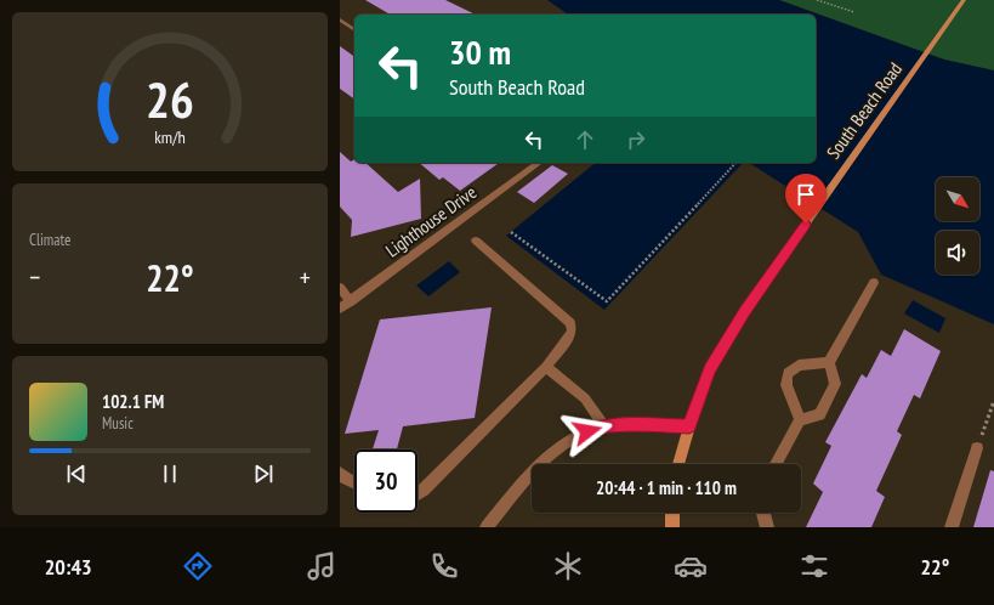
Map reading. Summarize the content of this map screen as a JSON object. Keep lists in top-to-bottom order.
{
  "streets": {
    "street": ["South Beach Road", "Lighthouse Drive"]
  },
  "north": "bottom right",
  "page": {
    "turn": ["30 m", "South Beach Road"],
    "tile": "Climate",
    "heat": ["−", "22°", "+"],
    "song": ["102.1 FM", "Music"],
    "limit": "30",
    "trip": "20:44 · 1 min · 110 m",
    "tabs": ["20:43", "22°"],
    "gauge": ["26", "km/h"]
  }
}
